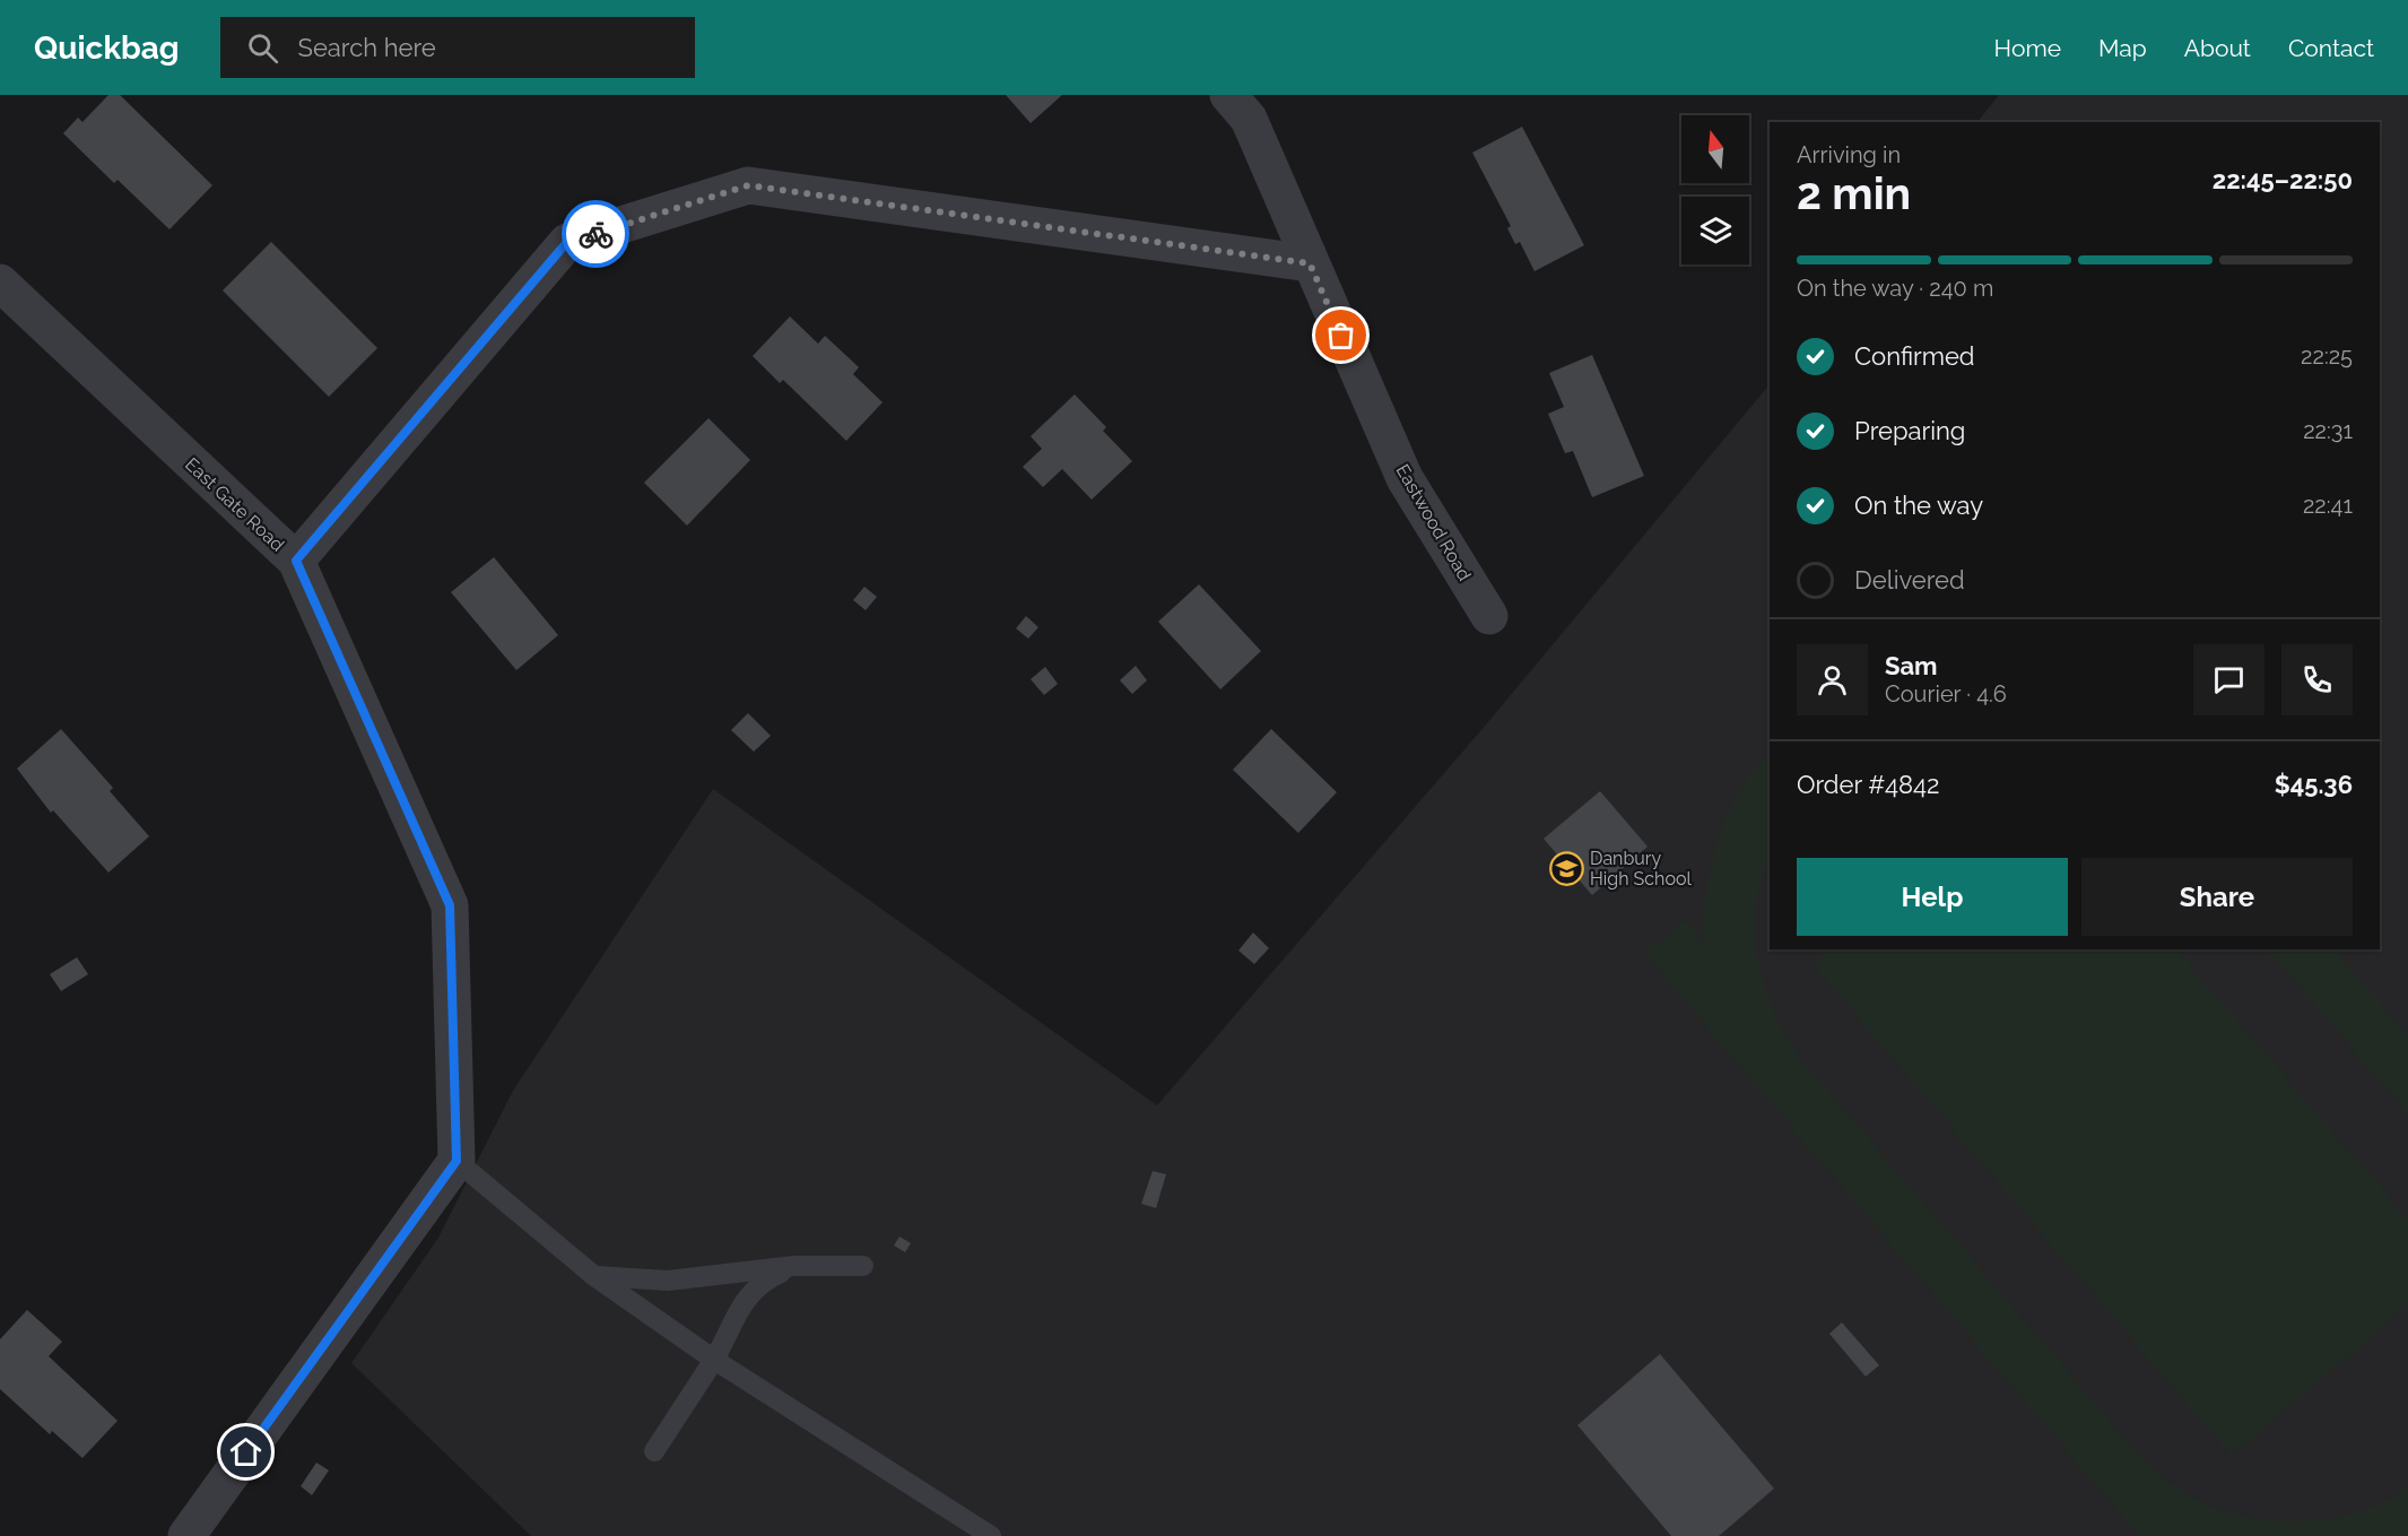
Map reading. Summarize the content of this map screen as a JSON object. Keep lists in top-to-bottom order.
{
  "streets": {
    "street": ["East Gate Road", "Eastwood Road"]
  },
  "places": {
    "school or university": ["Danbury High School"]
  },
  "north": "top",
  "page": {
    "header": "Quickbag",
    "search": "Search here",
    "nav": [
      "Home",
      "Map",
      "About",
      "Contact"
    ],
    "heading": ["2 min", "Arriving in", "22:45–22:50"],
    "panel": [
      "Sam",
      "Courier · 4.6",
      "Order #4842",
      "$45.36"
    ],
    "bar": "On the way · 240 m",
    "list": [
      ["Confirmed", "22:25"],
      ["Preparing", "22:31"],
      ["On the way", "22:41"],
      "Delivered"
    ],
    "buttons": ["Help", "Share"]
  }
}
